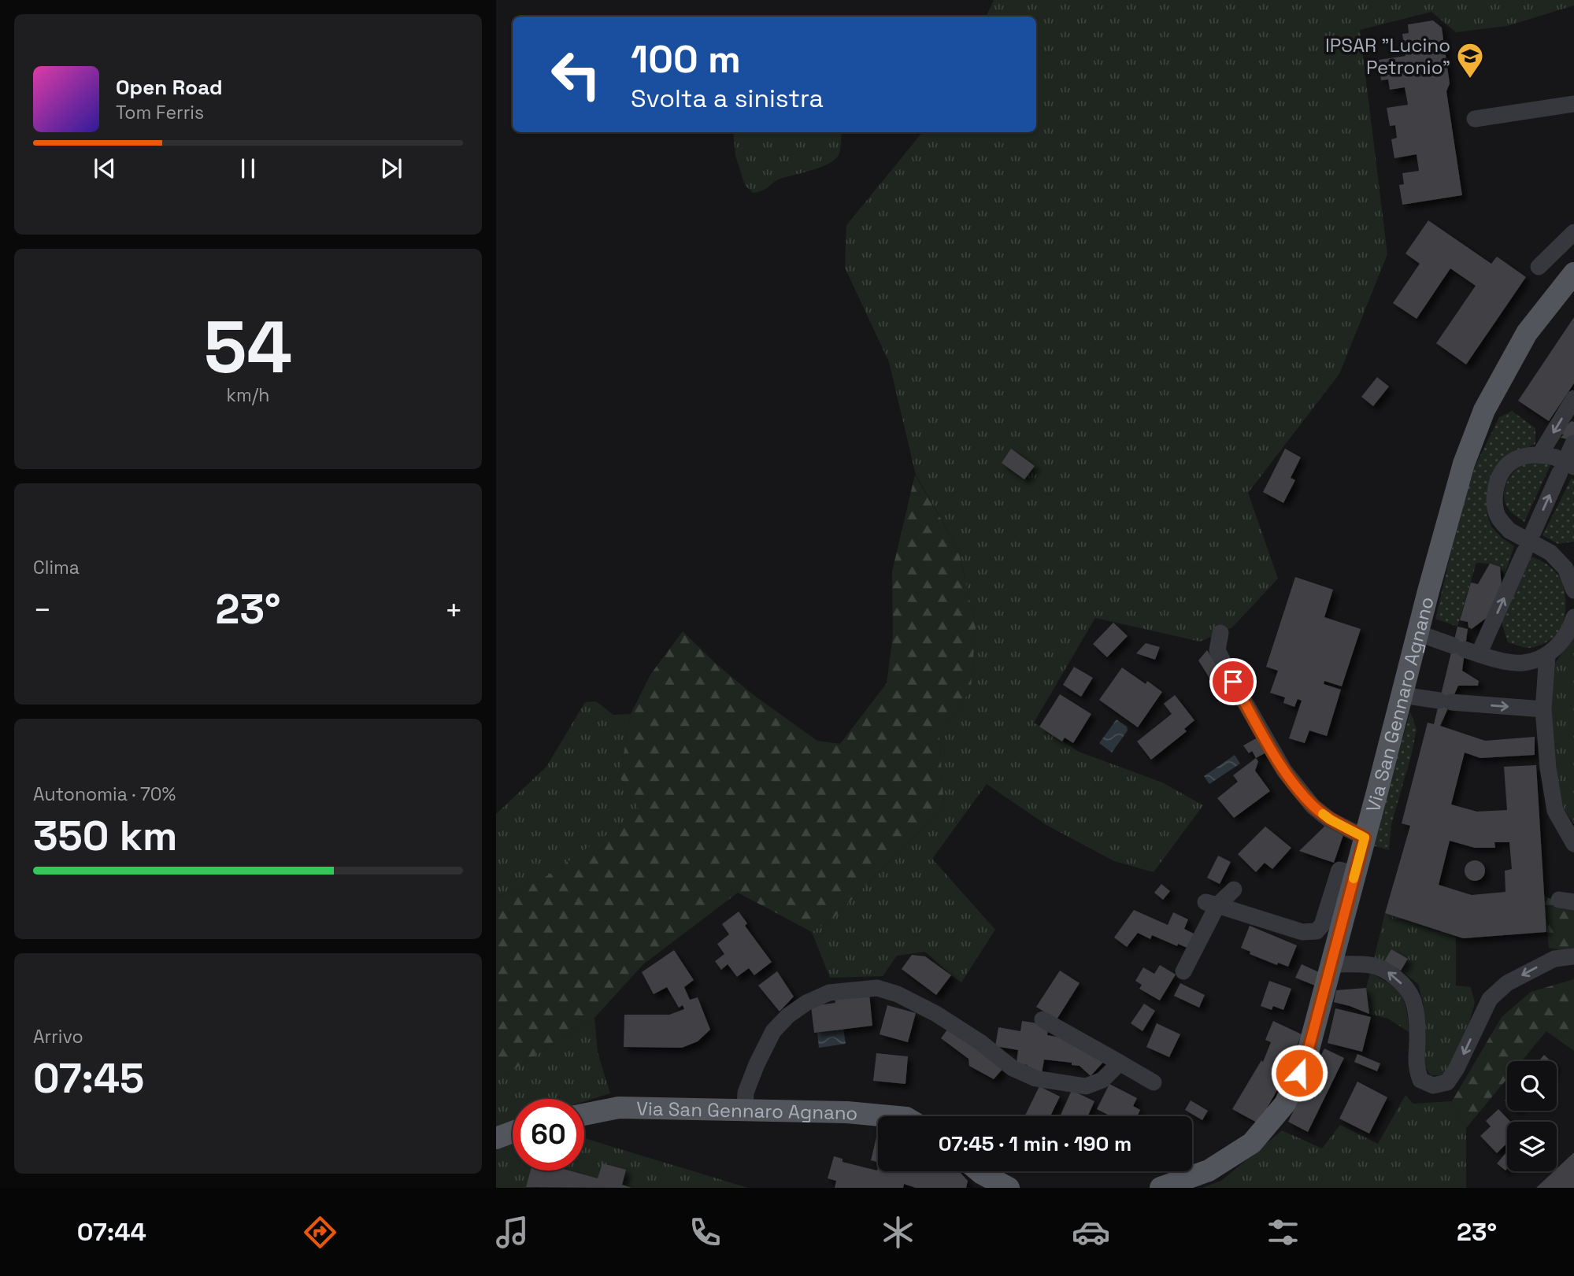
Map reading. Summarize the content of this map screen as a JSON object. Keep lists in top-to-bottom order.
{
  "streets": {
    "main road": ["Via San Gennaro Agnano"]
  },
  "places": {
    "school or university": ["IPSAR \"Lucino Petronio\""]
  },
  "page": {
    "turn": ["100 m", "Svolta a sinistra"],
    "song": ["Open Road", "Tom Ferris"],
    "tile": [
      ["54", "km/h"],
      "Clima",
      ["Autonomia · 70%", "350 km"],
      ["Arrivo", "07:45"]
    ],
    "heat": ["−", "23°", "+"],
    "limit": "60",
    "trip": "07:45 · 1 min · 190 m",
    "tabs": ["07:44", "23°"]
  }
}
